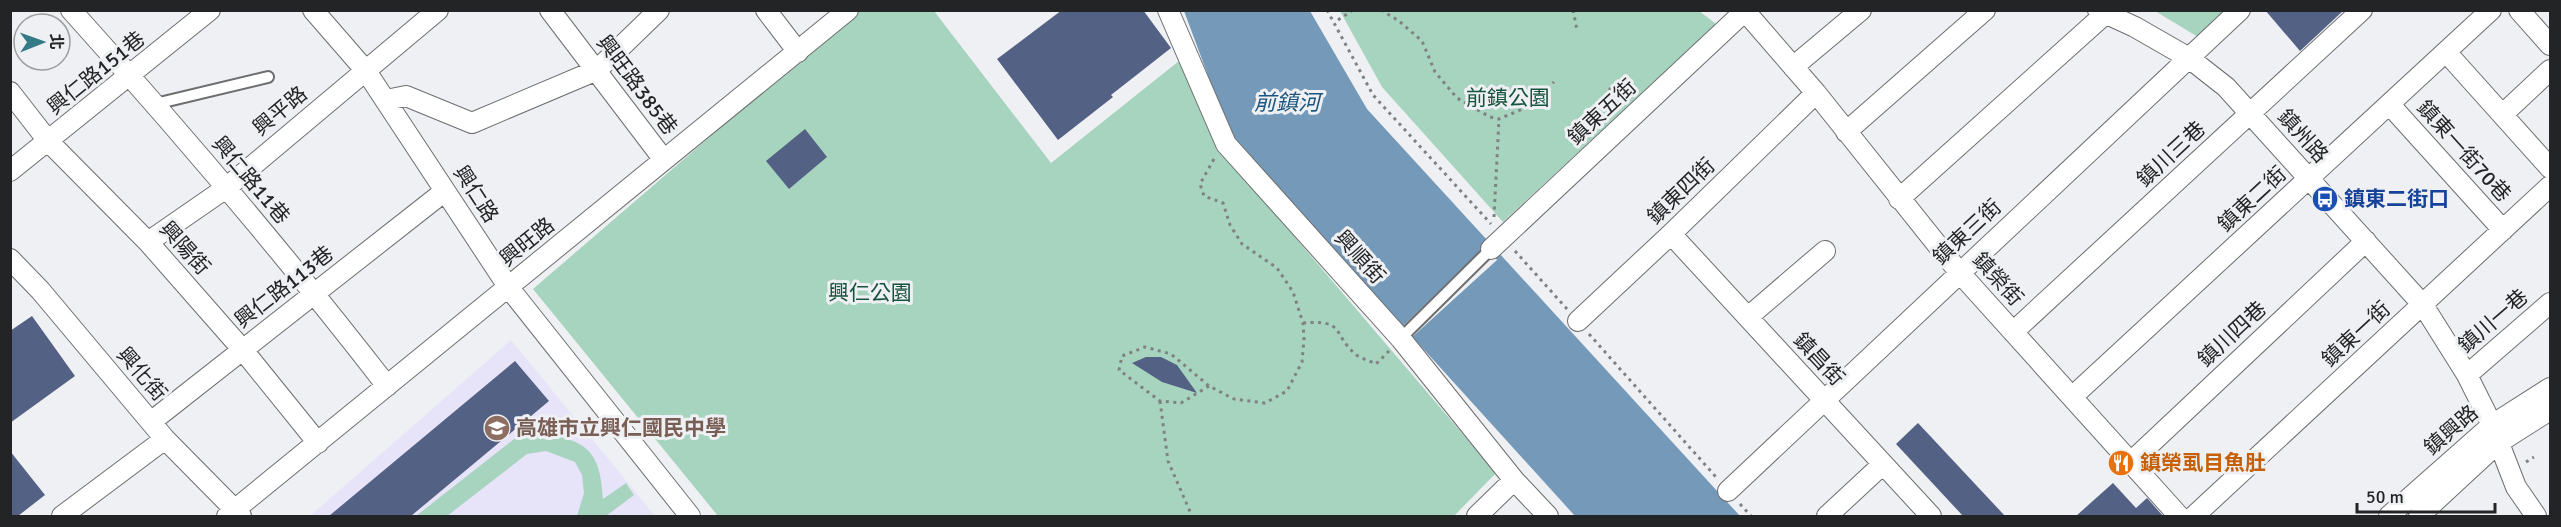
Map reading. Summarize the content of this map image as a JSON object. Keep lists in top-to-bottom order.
{
  "streets": {
    "street": [
      "興仁路151巷",
      "興旺路385巷",
      "興平路",
      "鎮東五街",
      "鎮州路",
      "鎮東一街70巷",
      "鎮川三巷",
      "興仁路11巷",
      "鎮東四街",
      "興仁路",
      "鎮東二街",
      "鎮東三街",
      "興旺路",
      "興陽街",
      "興順街",
      "鎮榮街",
      "興仁路113巷",
      "鎮川一巷",
      "鎮川四巷",
      "鎮東一街",
      "鎮昌街",
      "興化街",
      "鎮興路"
    ]
  },
  "crossings": [
    ["興仁路151巷", "興仁路11巷"],
    ["興仁路151巷", "興陽街"],
    ["興旺路385巷", "興旺路"],
    ["興平路", "興仁路11巷"],
    ["興平路", "興仁路"],
    ["興平路", "興陽街"],
    ["鎮東五街", "鎮榮街"],
    ["鎮州路", "鎮川三巷"],
    ["鎮州路", "鎮東二街"],
    ["鎮州路", "鎮東三街"],
    ["鎮州路", "鎮川一巷"],
    ["鎮州路", "鎮川四巷"],
    ["鎮州路", "鎮東一街"],
    ["鎮州路", "鎮興路"],
    ["鎮東一街70巷", "鎮東二街"],
    ["鎮東一街70巷", "鎮東一街"],
    ["鎮川三巷", "鎮榮街"],
    ["興仁路11巷", "興旺路"],
    ["興仁路11巷", "興仁路113巷"],
    ["鎮東四街", "鎮榮街"],
    ["鎮東四街", "鎮昌街"],
    ["興仁路", "興旺路"],
    ["興仁路", "興仁路113巷"],
    ["鎮東二街", "鎮榮街"],
    ["鎮東三街", "鎮榮街"],
    ["鎮東三街", "鎮昌街"],
    ["興旺路", "興陽街"],
    ["興旺路", "興化街"],
    ["興陽街", "興仁路113巷"],
    ["鎮榮街", "鎮川四巷"],
    ["興仁路113巷", "興化街"]
  ],
  "water": ["前鎮河"],
  "parks": ["前鎮公園", "興仁公園"],
  "places": {
    "bus stop": ["鎮東二街口"],
    "school or university": ["高雄市立興仁國民中學"],
    "restaurant": ["鎮榮虱目魚肚"]
  },
  "scale_bar": "50 m",
  "north": "right"
}
